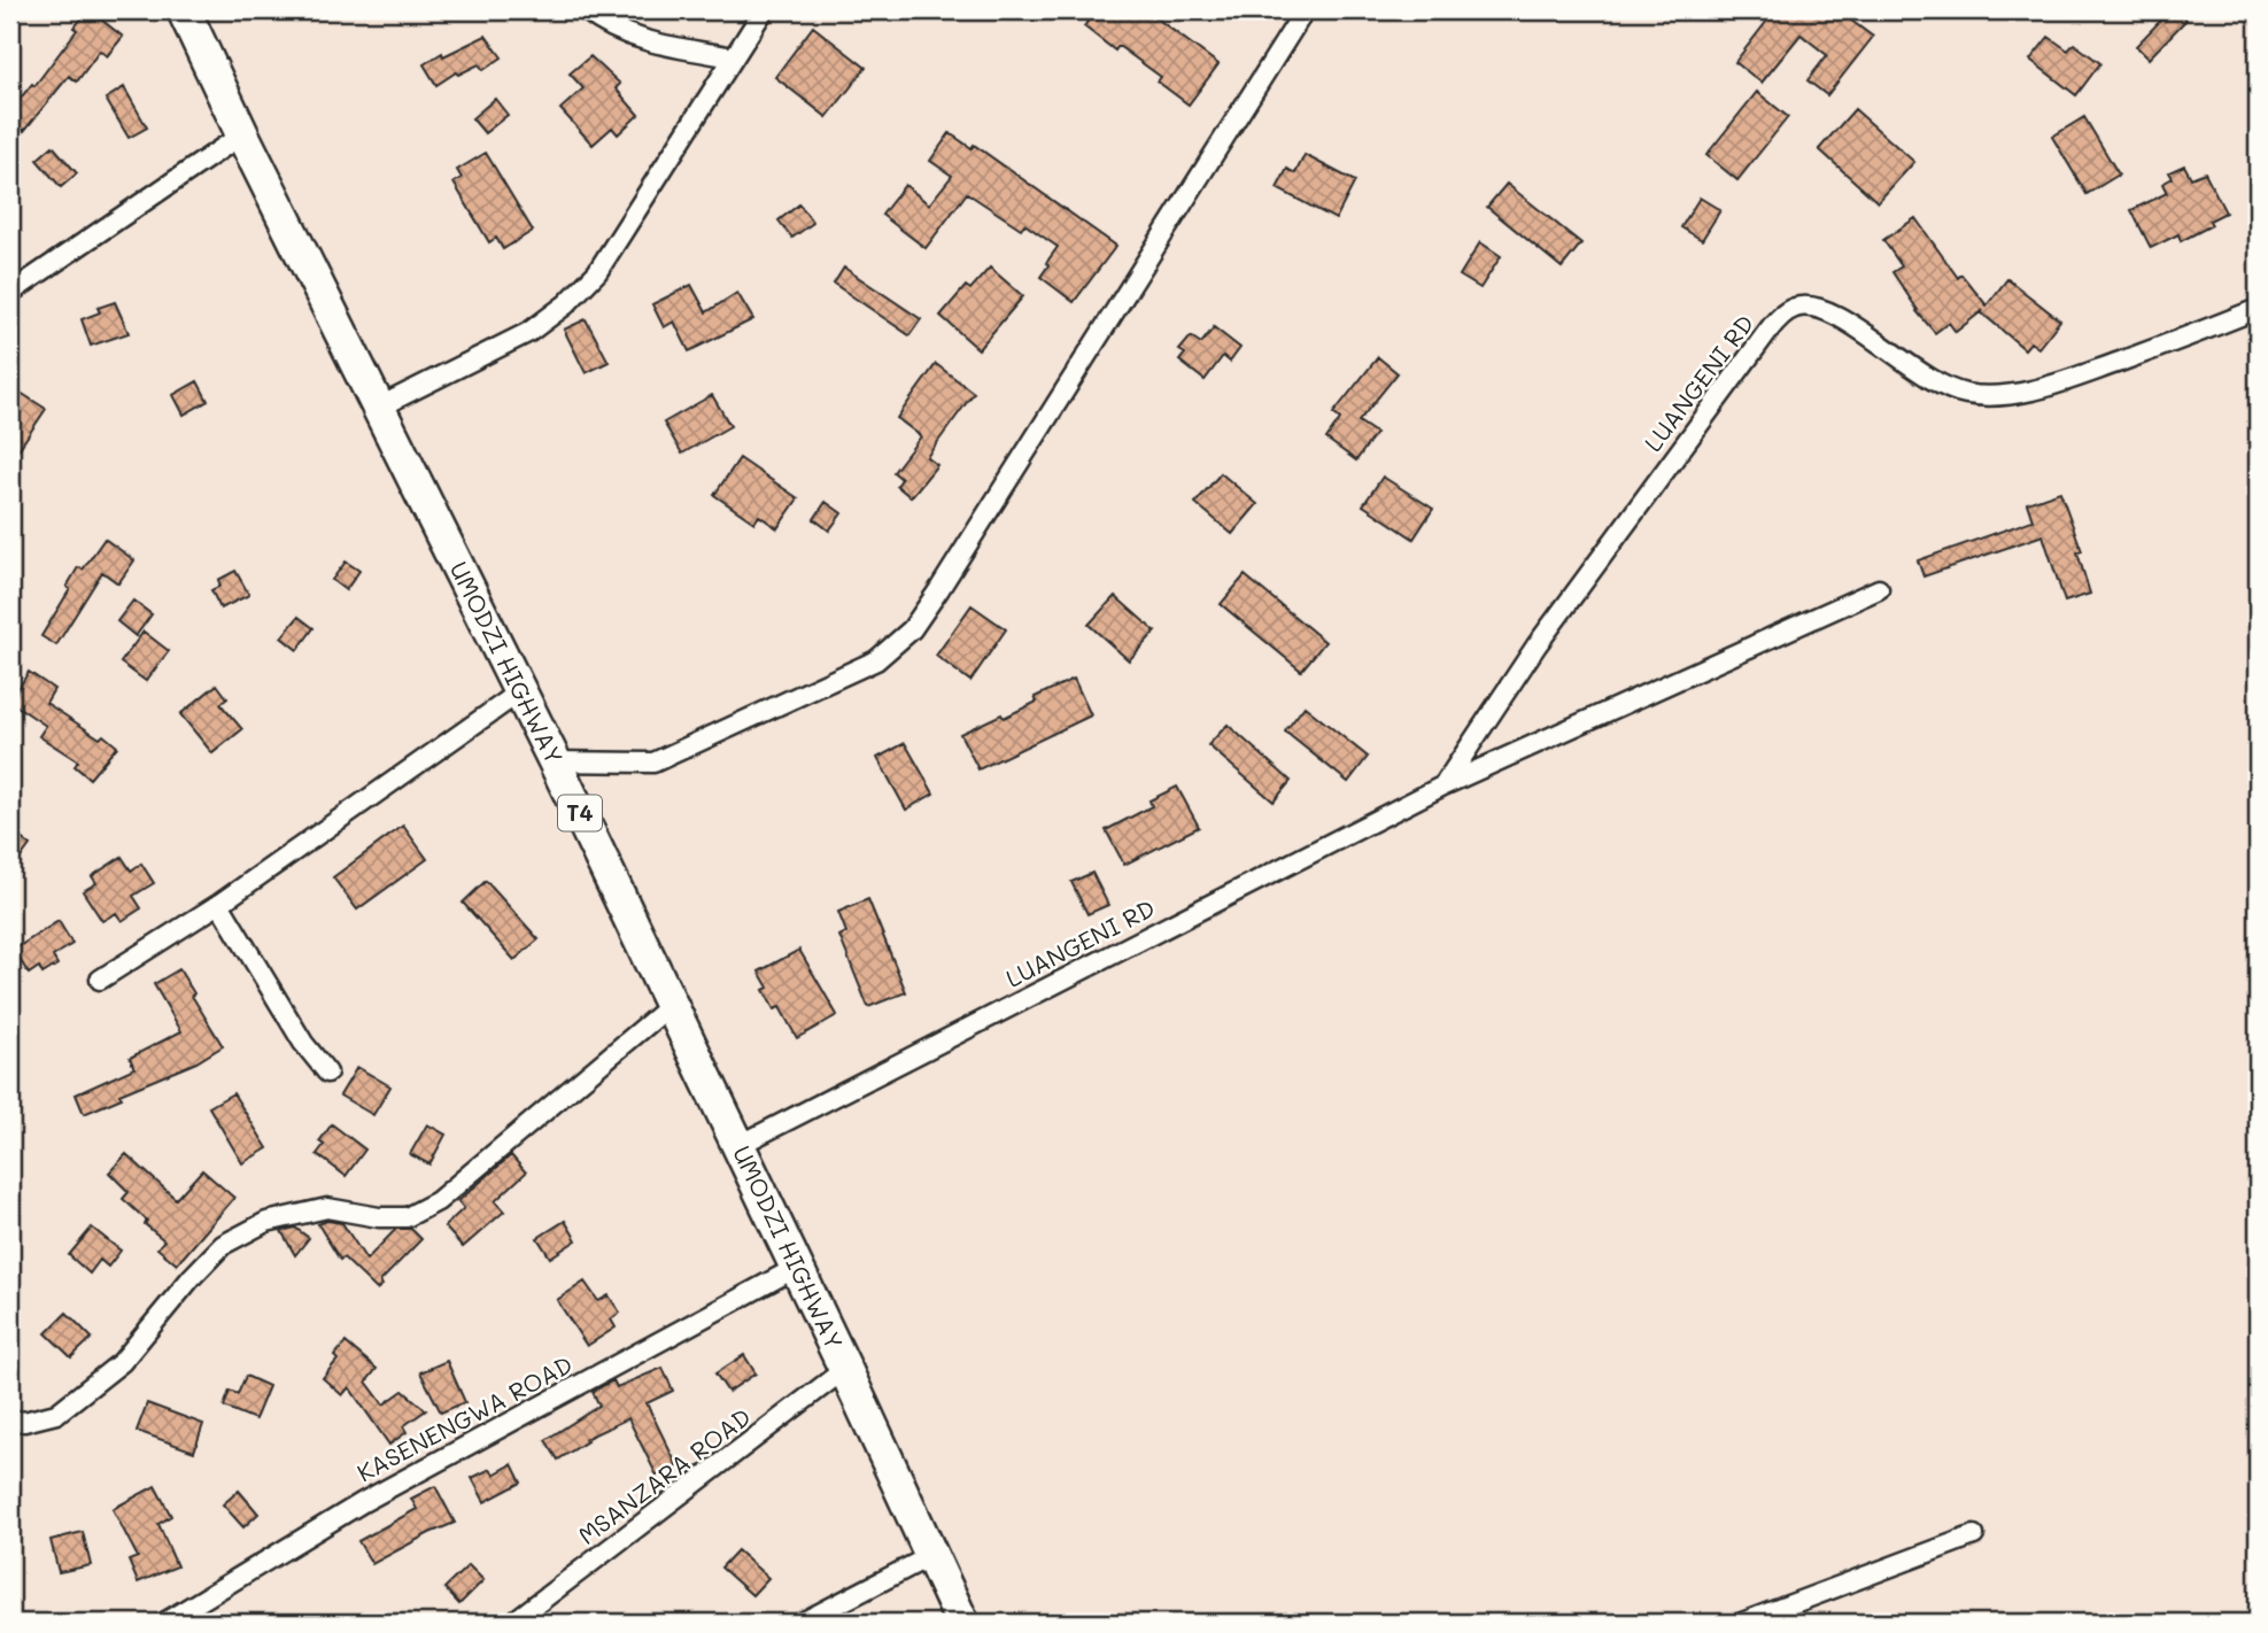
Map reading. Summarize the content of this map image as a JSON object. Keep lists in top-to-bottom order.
{
  "streets": {
    "highway": ["UMODZI HIGHWAY", "T4"],
    "street": ["LUANGENI RD", "KASENENGWA ROAD", "MSANZARA ROAD"]
  },
  "crossings": [
    ["LUANGENI RD", "UMODZI HIGHWAY"],
    ["UMODZI HIGHWAY", "KASENENGWA ROAD"],
    ["UMODZI HIGHWAY", "MSANZARA ROAD"]
  ]
}
